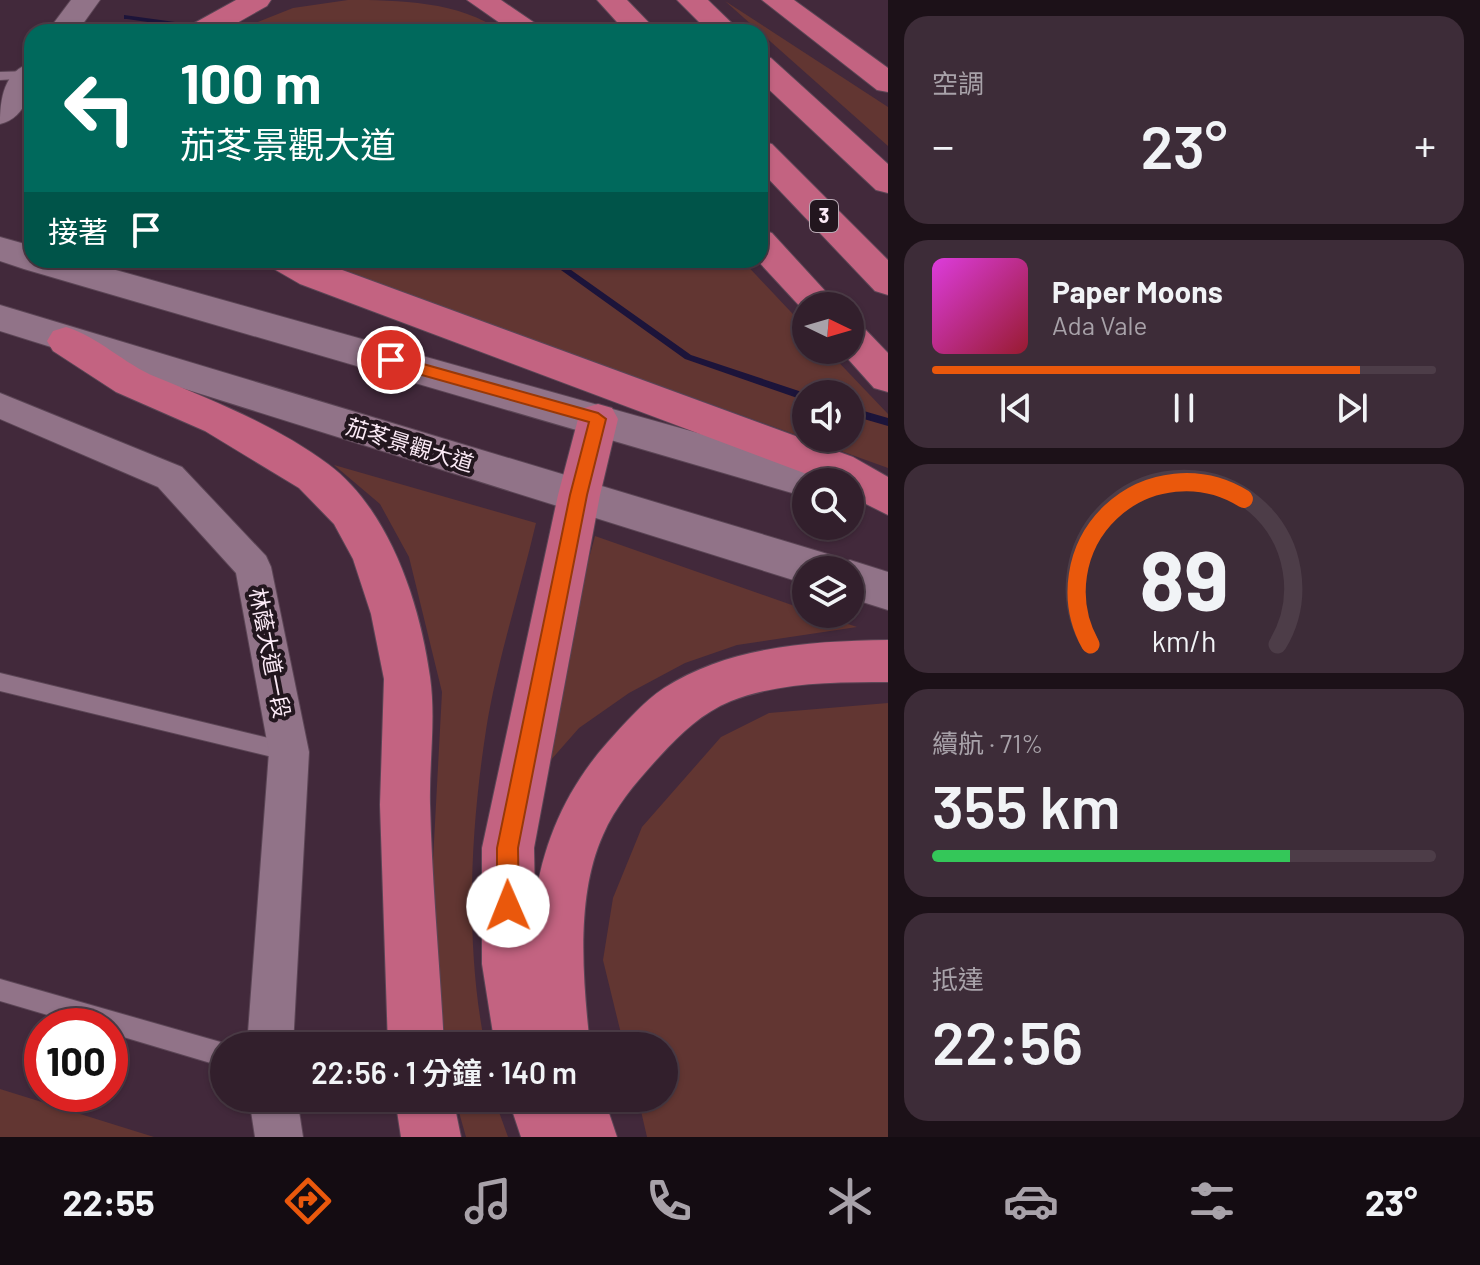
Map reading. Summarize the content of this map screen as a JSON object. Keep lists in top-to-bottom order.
{
  "streets": {
    "highway": ["3"],
    "main road": ["茄苳景觀大道"],
    "street": ["林蔭大道一段"]
  },
  "north": "right",
  "page": {
    "tile": [
      "空調",
      ["續航 · 71%", "355 km"],
      ["抵達", "22:56"]
    ],
    "turn": ["100 m", "茄苳景觀大道"],
    "heat": ["−", "23°", "+"],
    "then": "接著",
    "song": ["Paper Moons", "Ada Vale"],
    "limit": "100",
    "trip": "22:56 · 1 分鐘 · 140 m",
    "tabs": ["22:55", "23°"],
    "gauge": ["89", "km/h"]
  }
}
